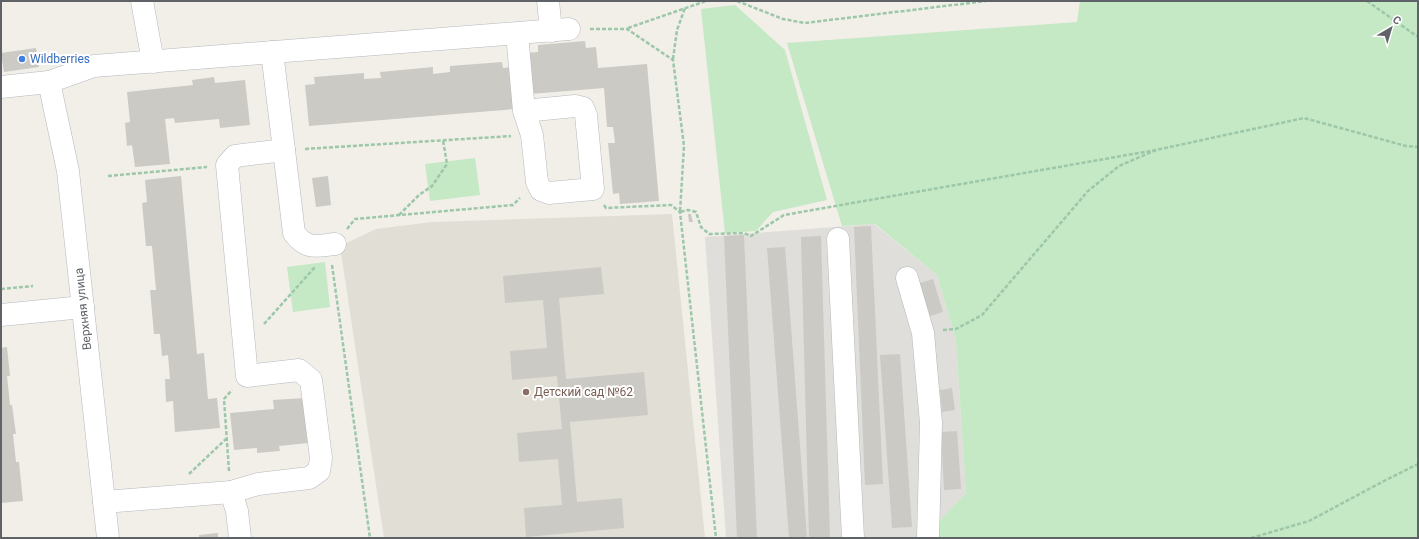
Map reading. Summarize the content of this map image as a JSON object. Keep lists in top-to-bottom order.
{
  "streets": {
    "street": ["Верхняя улица"]
  },
  "places": ["Wildberries", "Детский сад №62"],
  "north": "top right"
}
